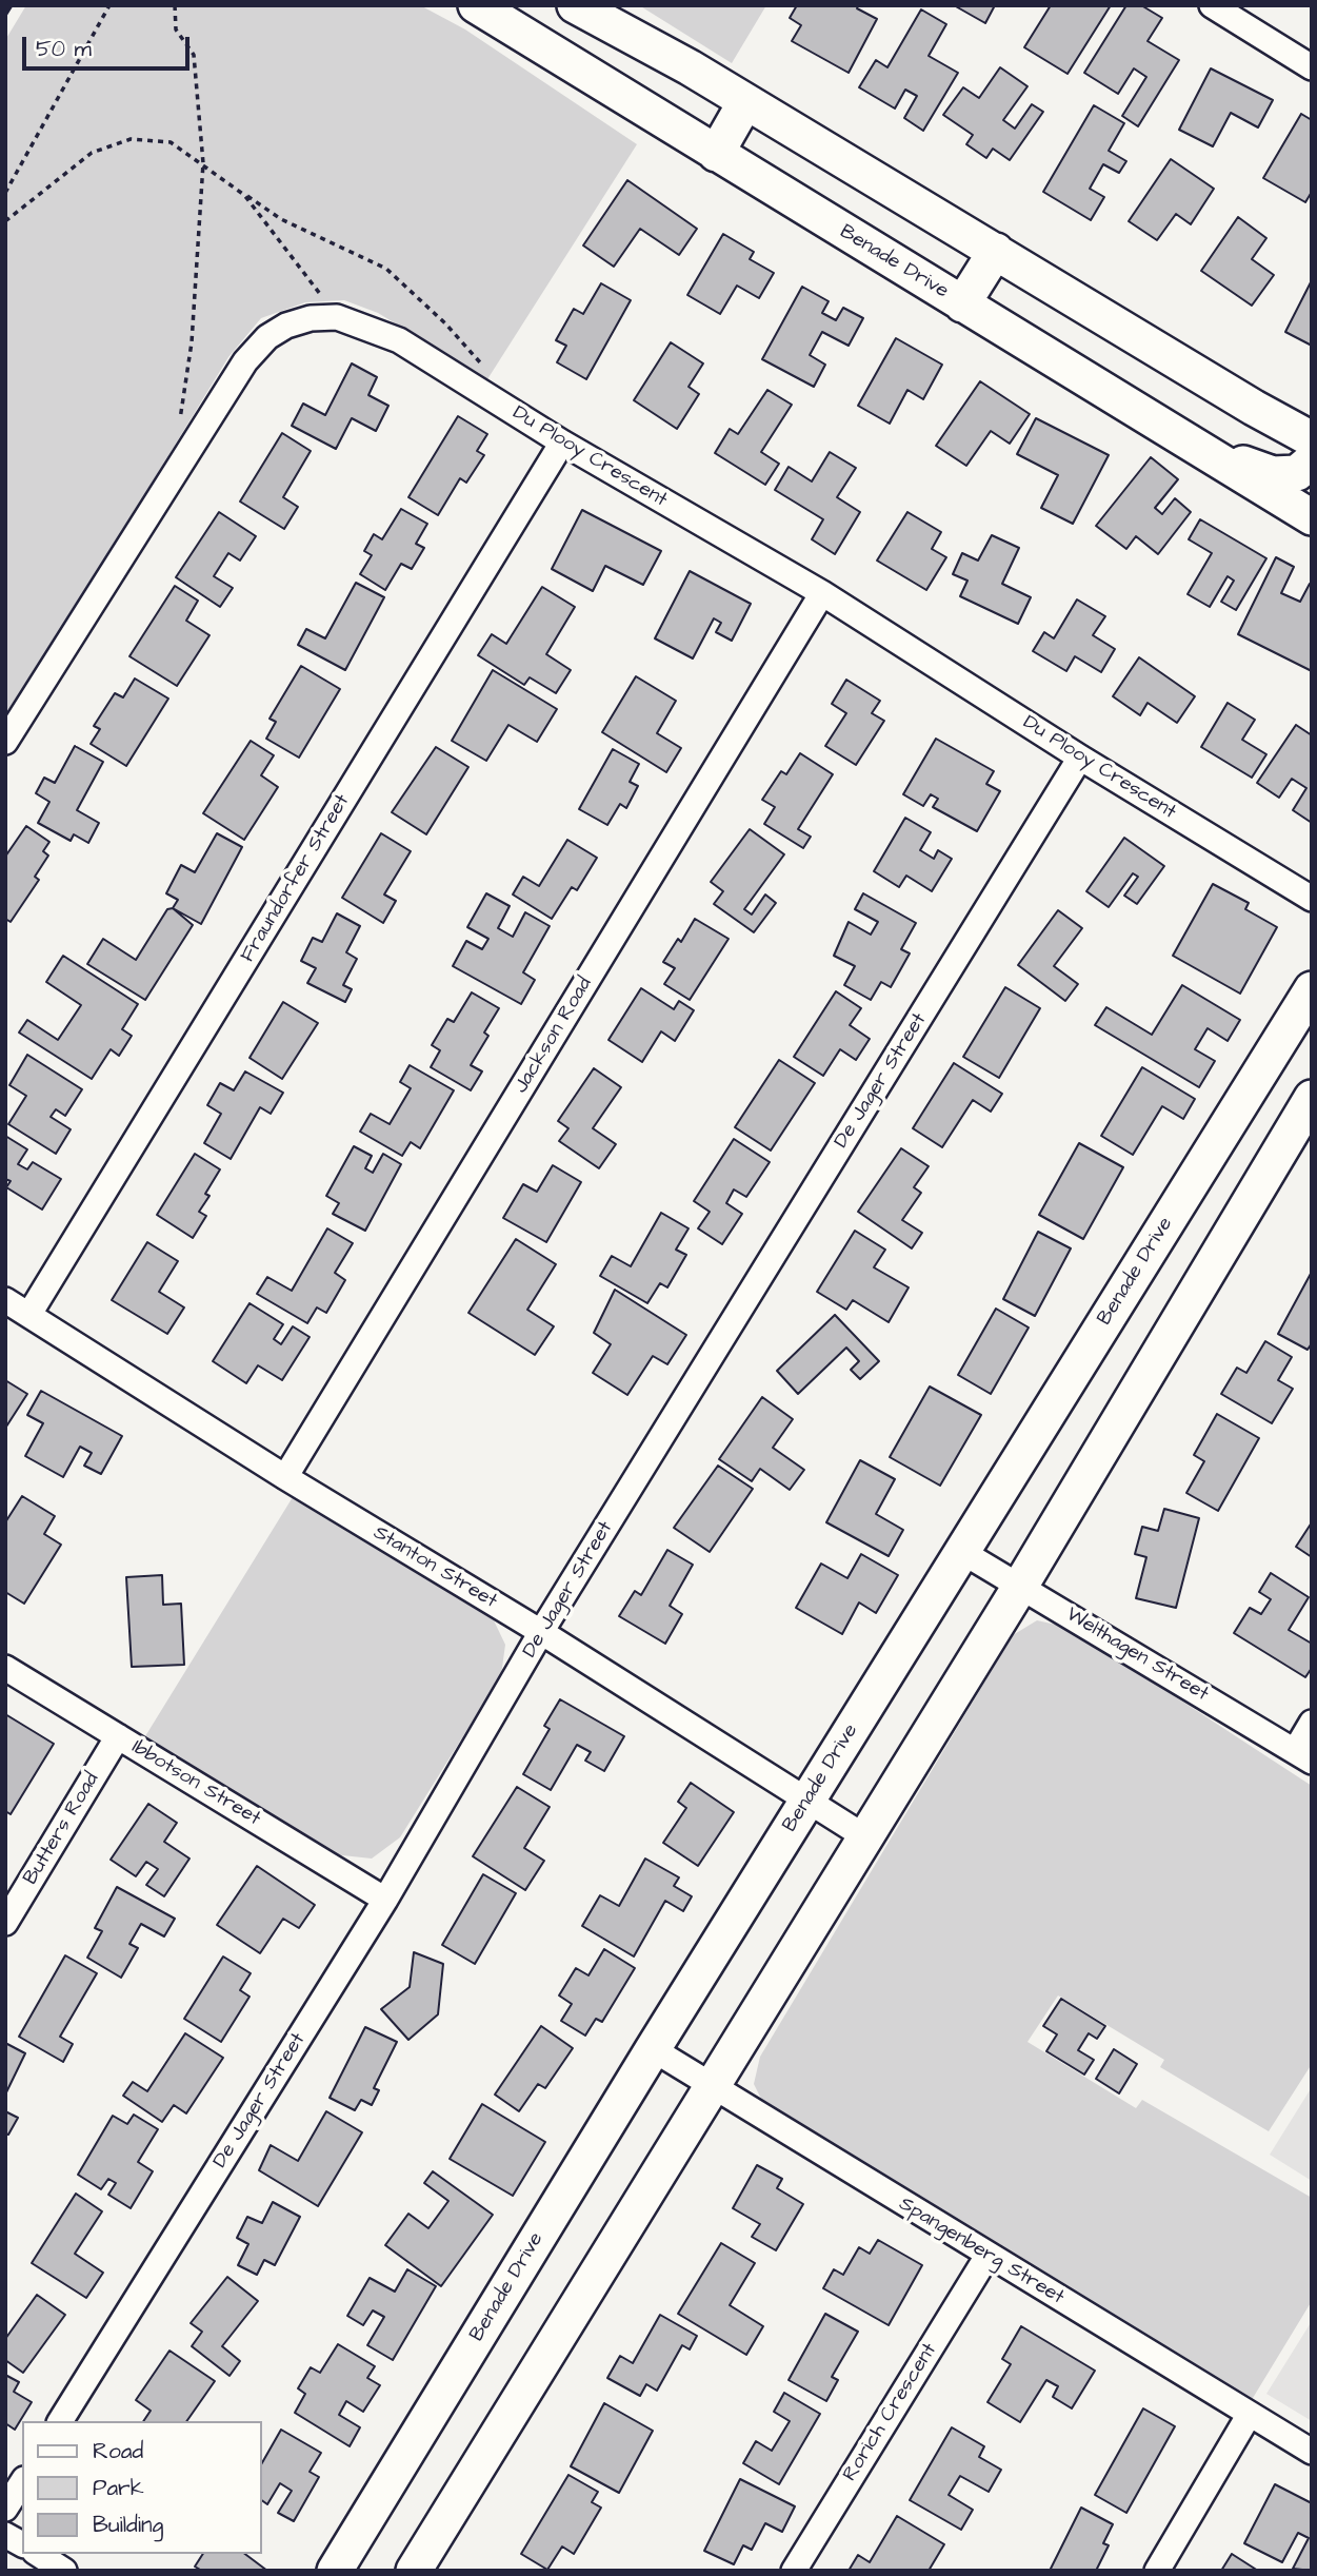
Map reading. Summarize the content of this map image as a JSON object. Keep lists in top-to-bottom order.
{
  "streets": {
    "street": [
      "Benade Drive",
      "Du Plooy Crescent",
      "Fraundorfer Street",
      "Jackson Road",
      "De Jager Street",
      "Stanton Street",
      "Welthagen Street",
      "Ibbotson Street",
      "Butters Road",
      "Spangenberg Street",
      "Rorich Crescent"
    ]
  },
  "crossings": [
    ["Benade Drive", "Stanton Street"],
    ["Benade Drive", "Welthagen Street"],
    ["Benade Drive", "Spangenberg Street"],
    ["Du Plooy Crescent", "Fraundorfer Street"],
    ["Du Plooy Crescent", "Jackson Road"],
    ["Du Plooy Crescent", "De Jager Street"],
    ["Fraundorfer Street", "Stanton Street"],
    ["Jackson Road", "Stanton Street"],
    ["De Jager Street", "Stanton Street"],
    ["De Jager Street", "Ibbotson Street"],
    ["Ibbotson Street", "Butters Road"],
    ["Spangenberg Street", "Rorich Crescent"]
  ],
  "legend": ["Road", "Park", "Building"],
  "scale_bar": "50 m"
}
